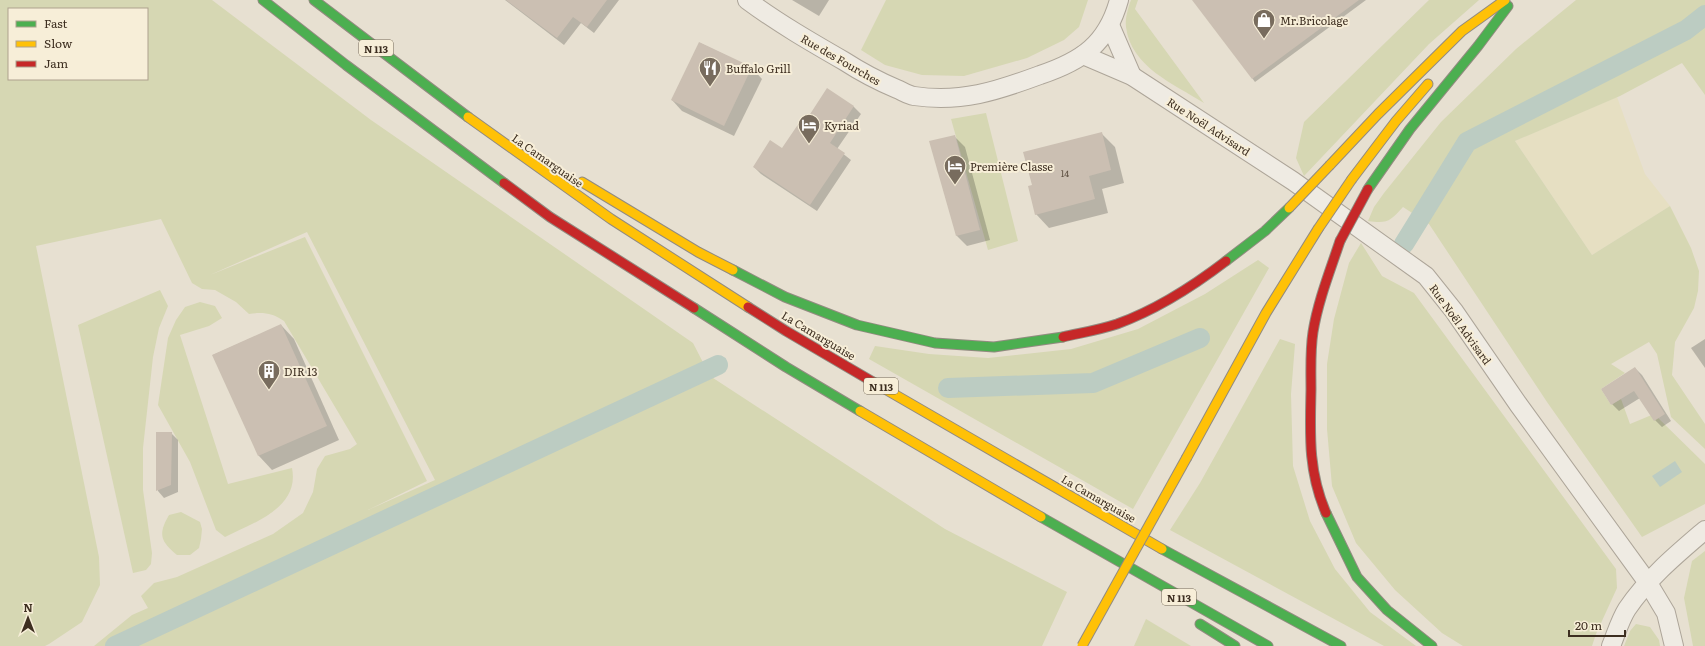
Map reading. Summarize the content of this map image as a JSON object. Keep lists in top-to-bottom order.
{
  "streets": {
    "highway": ["N 113", "La Camarguaise"],
    "street": ["Rue des Fourches", "Rue Noël Advisard"]
  },
  "crossings": [
    ["Rue des Fourches", "Rue Noël Advisard"]
  ],
  "places": {
    "shop": ["Mr.Bricolage"],
    "restaurant": ["Buffalo Grill"],
    "hotel": ["Kyriad", "Première Classe"],
    "building": ["DIR 13"]
  },
  "house_numbers": ["14"],
  "legend": ["Fast", "Slow", "Jam"],
  "scale_bar": "20 m",
  "north": "top"
}
